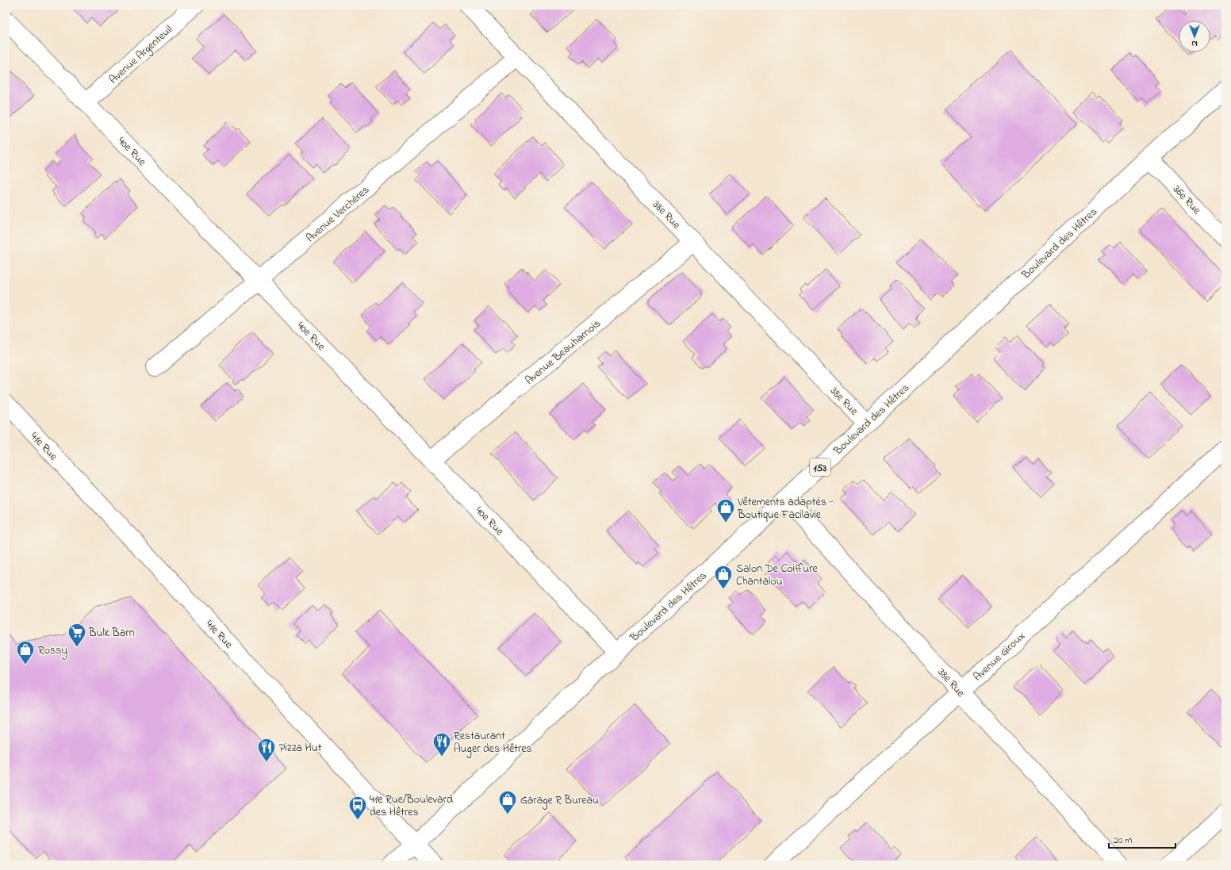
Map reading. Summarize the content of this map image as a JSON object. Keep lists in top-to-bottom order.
{
  "streets": {
    "street": [
      "Avenue Argenteuil",
      "40e Rue",
      "36e Rue",
      "Avenue Verchères",
      "38e Rue",
      "Boulevard des Hêtres",
      "Avenue Beauharnois",
      "41e Rue",
      "153",
      "Avenue Giroux"
    ]
  },
  "crossings": [
    ["Avenue Argenteuil", "40e Rue"],
    ["40e Rue", "Avenue Verchères"],
    ["40e Rue", "Boulevard des Hêtres"],
    ["40e Rue", "Avenue Beauharnois"],
    ["36e Rue", "Boulevard des Hêtres"],
    ["Avenue Verchères", "38e Rue"],
    ["38e Rue", "Boulevard des Hêtres"],
    ["38e Rue", "Avenue Beauharnois"],
    ["38e Rue", "Avenue Giroux"],
    ["Boulevard des Hêtres", "41e Rue"]
  ],
  "places": {
    "shop": [
      "Vêtements adaptés - Boutique Facilavie",
      "Salon De Coiffure Chantalou",
      "Rossy",
      "Garage R Bureau"
    ],
    "supermarket": ["Bulk Barn"],
    "restaurant": ["Restaurant Auger des Hêtres", "Pizza Hut"],
    "bus stop": ["41e Rue/Boulevard des Hêtres"]
  },
  "scale_bar": "20 m",
  "north": "bottom"
}
